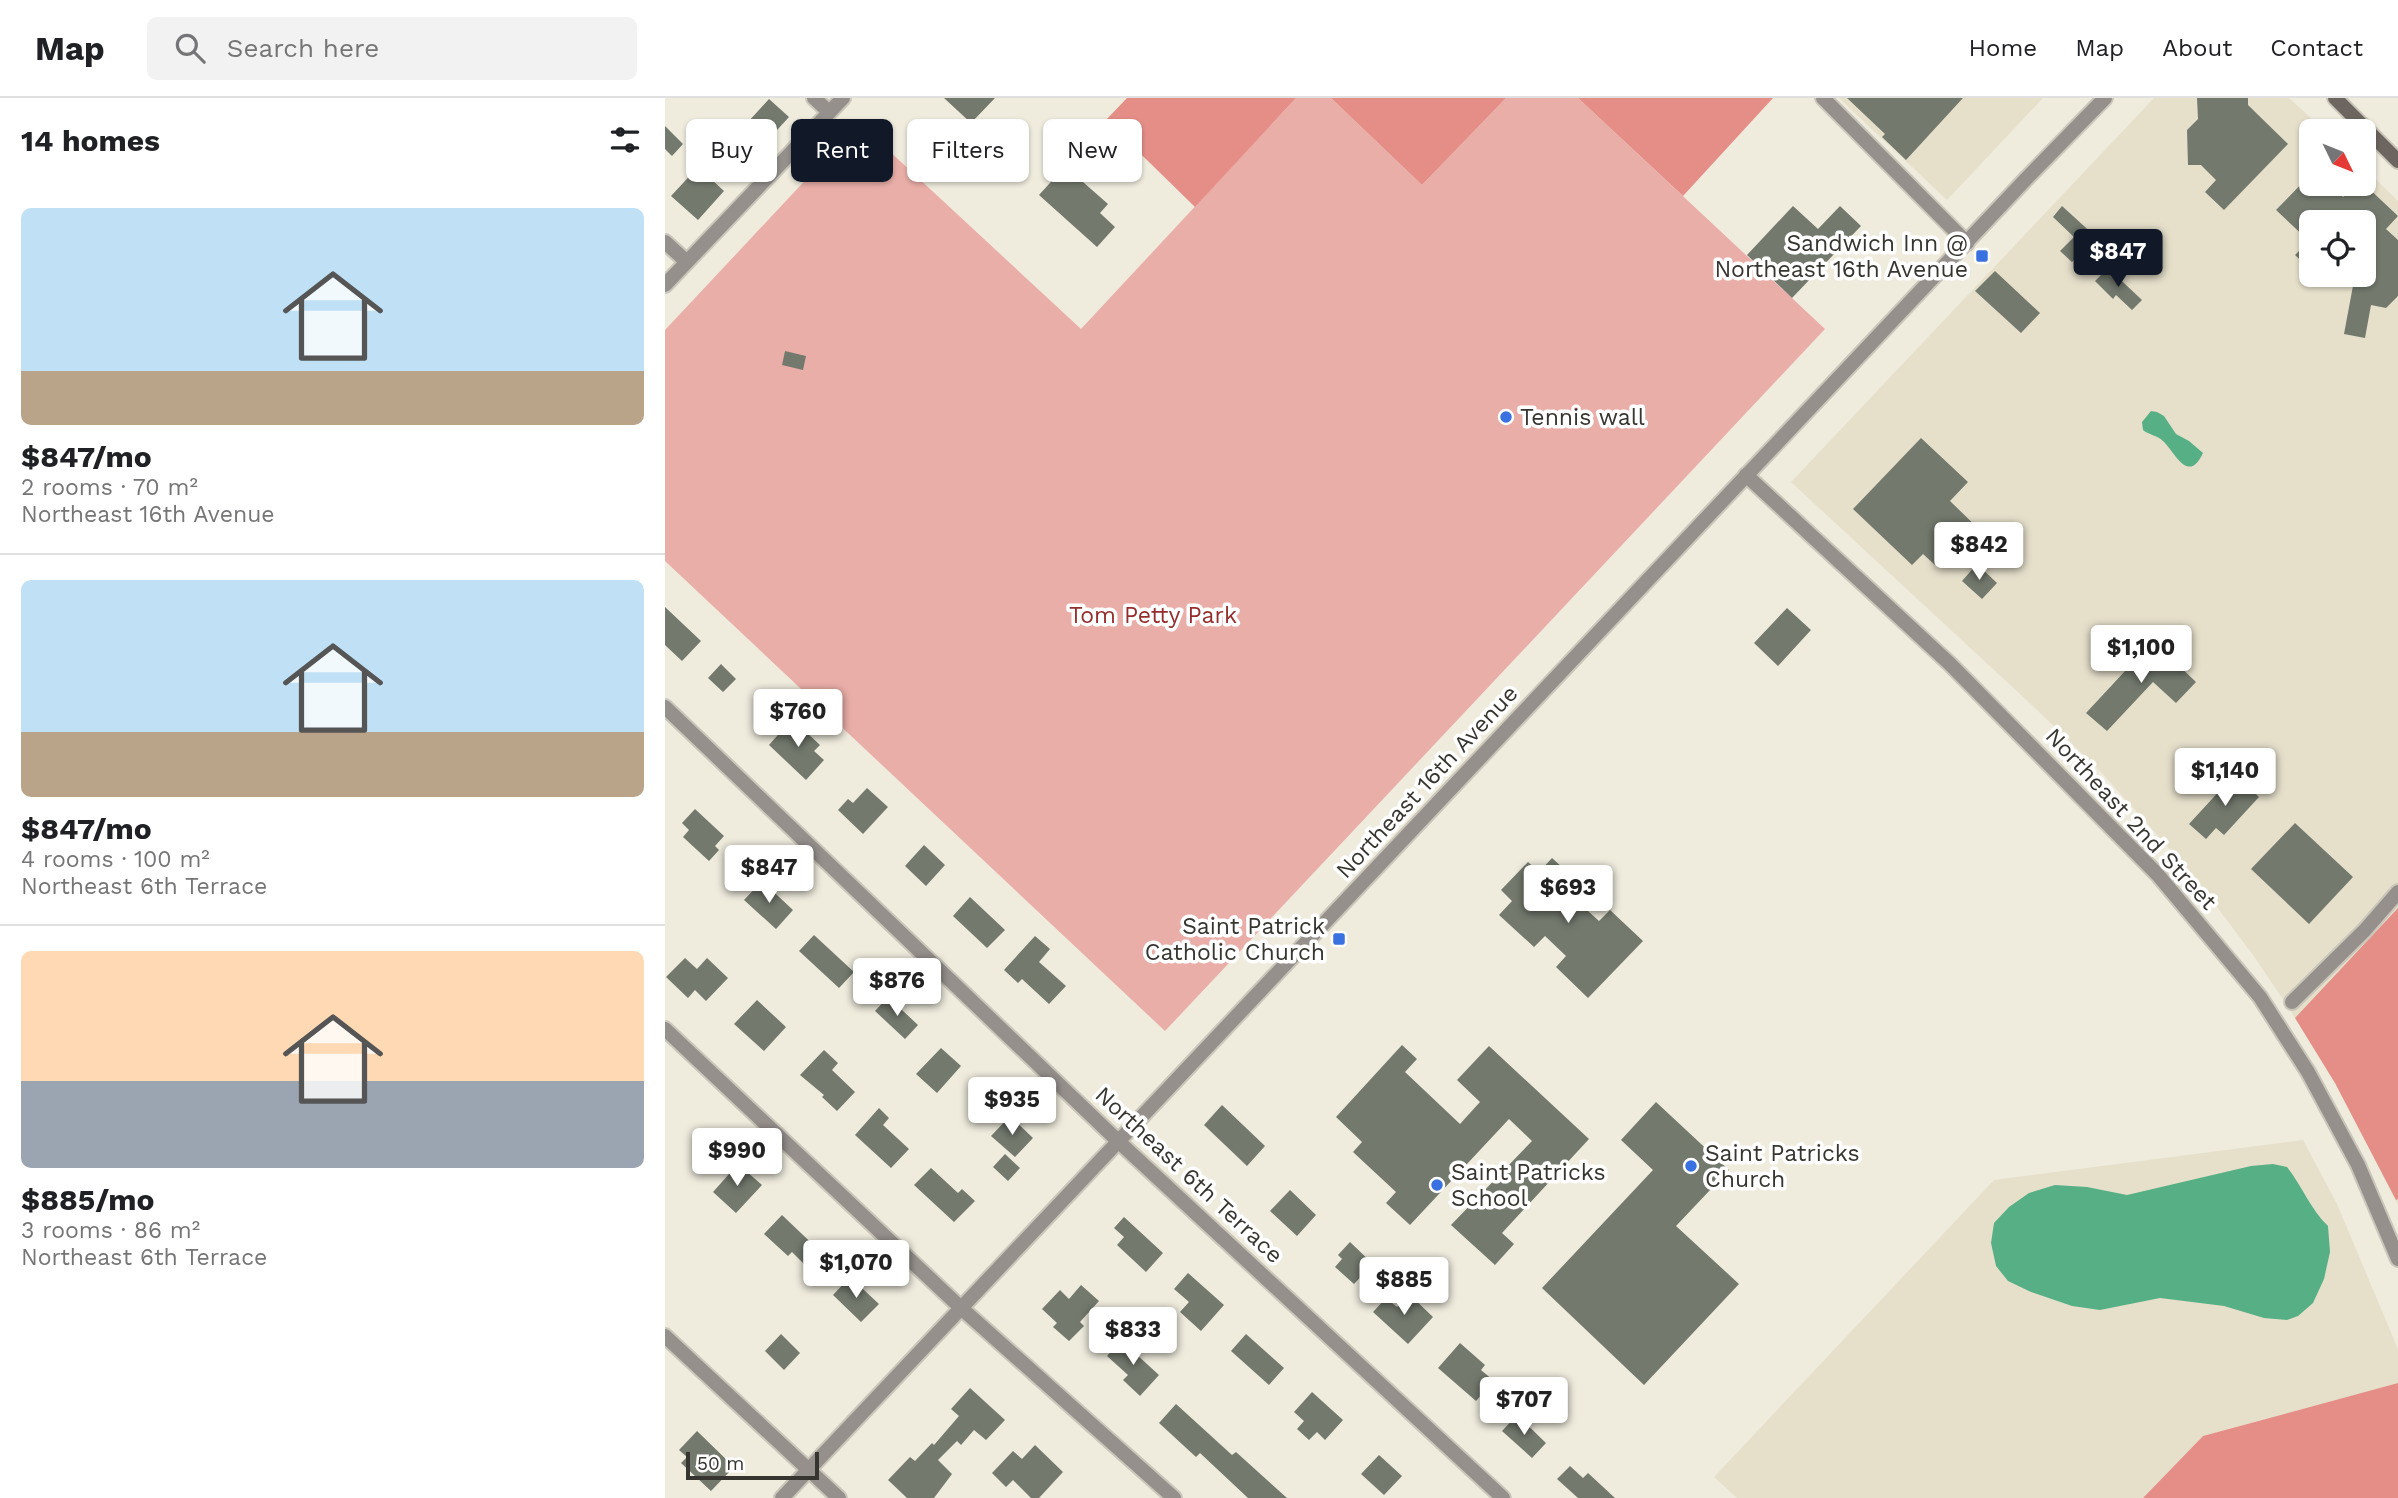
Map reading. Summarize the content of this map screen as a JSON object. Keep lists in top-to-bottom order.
{
  "streets": {
    "street": ["Northeast 16th Avenue", "Northeast 2nd Street", "Northeast 6th Terrace"]
  },
  "crossings": [
    ["Northeast 16th Avenue", "Northeast 2nd Street"],
    ["Northeast 16th Avenue", "Northeast 6th Terrace"]
  ],
  "parks": ["Tom Petty Park"],
  "places": {
    "transit": ["Sandwich Inn @ Northeast 16th Avenue", "Saint Patrick Catholic Church"],
    "other": ["Tennis wall", "Saint Patricks Church", "Saint Patricks School"]
  },
  "scale_bar": "50 m",
  "north": "bottom right",
  "page": {
    "header": "Map",
    "search": "Search here",
    "nav": [
      "Home",
      "Map",
      "About",
      "Contact"
    ],
    "heading": "14 homes",
    "chip": [
      "Buy",
      "Rent",
      "Filters",
      "New"
    ],
    "list": [
      {
        "name": "$847/mo",
        "note": "2 rooms · 70 m² · Northeast 16th Avenue"
      },
      {
        "name": "$847/mo",
        "note": "4 rooms · 100 m² · Northeast 6th Terrace"
      },
      {
        "name": "$885/mo",
        "note": "3 rooms · 86 m² · Northeast 6th Terrace"
      }
    ],
    "price": [
      "$847",
      "$842",
      "$1,100",
      "$760",
      "$1,140",
      "$847",
      "$693",
      "$876",
      "$935",
      "$990",
      "$1,070",
      "$885",
      "$833",
      "$707"
    ],
    "scale": "50 m"
  }
}
